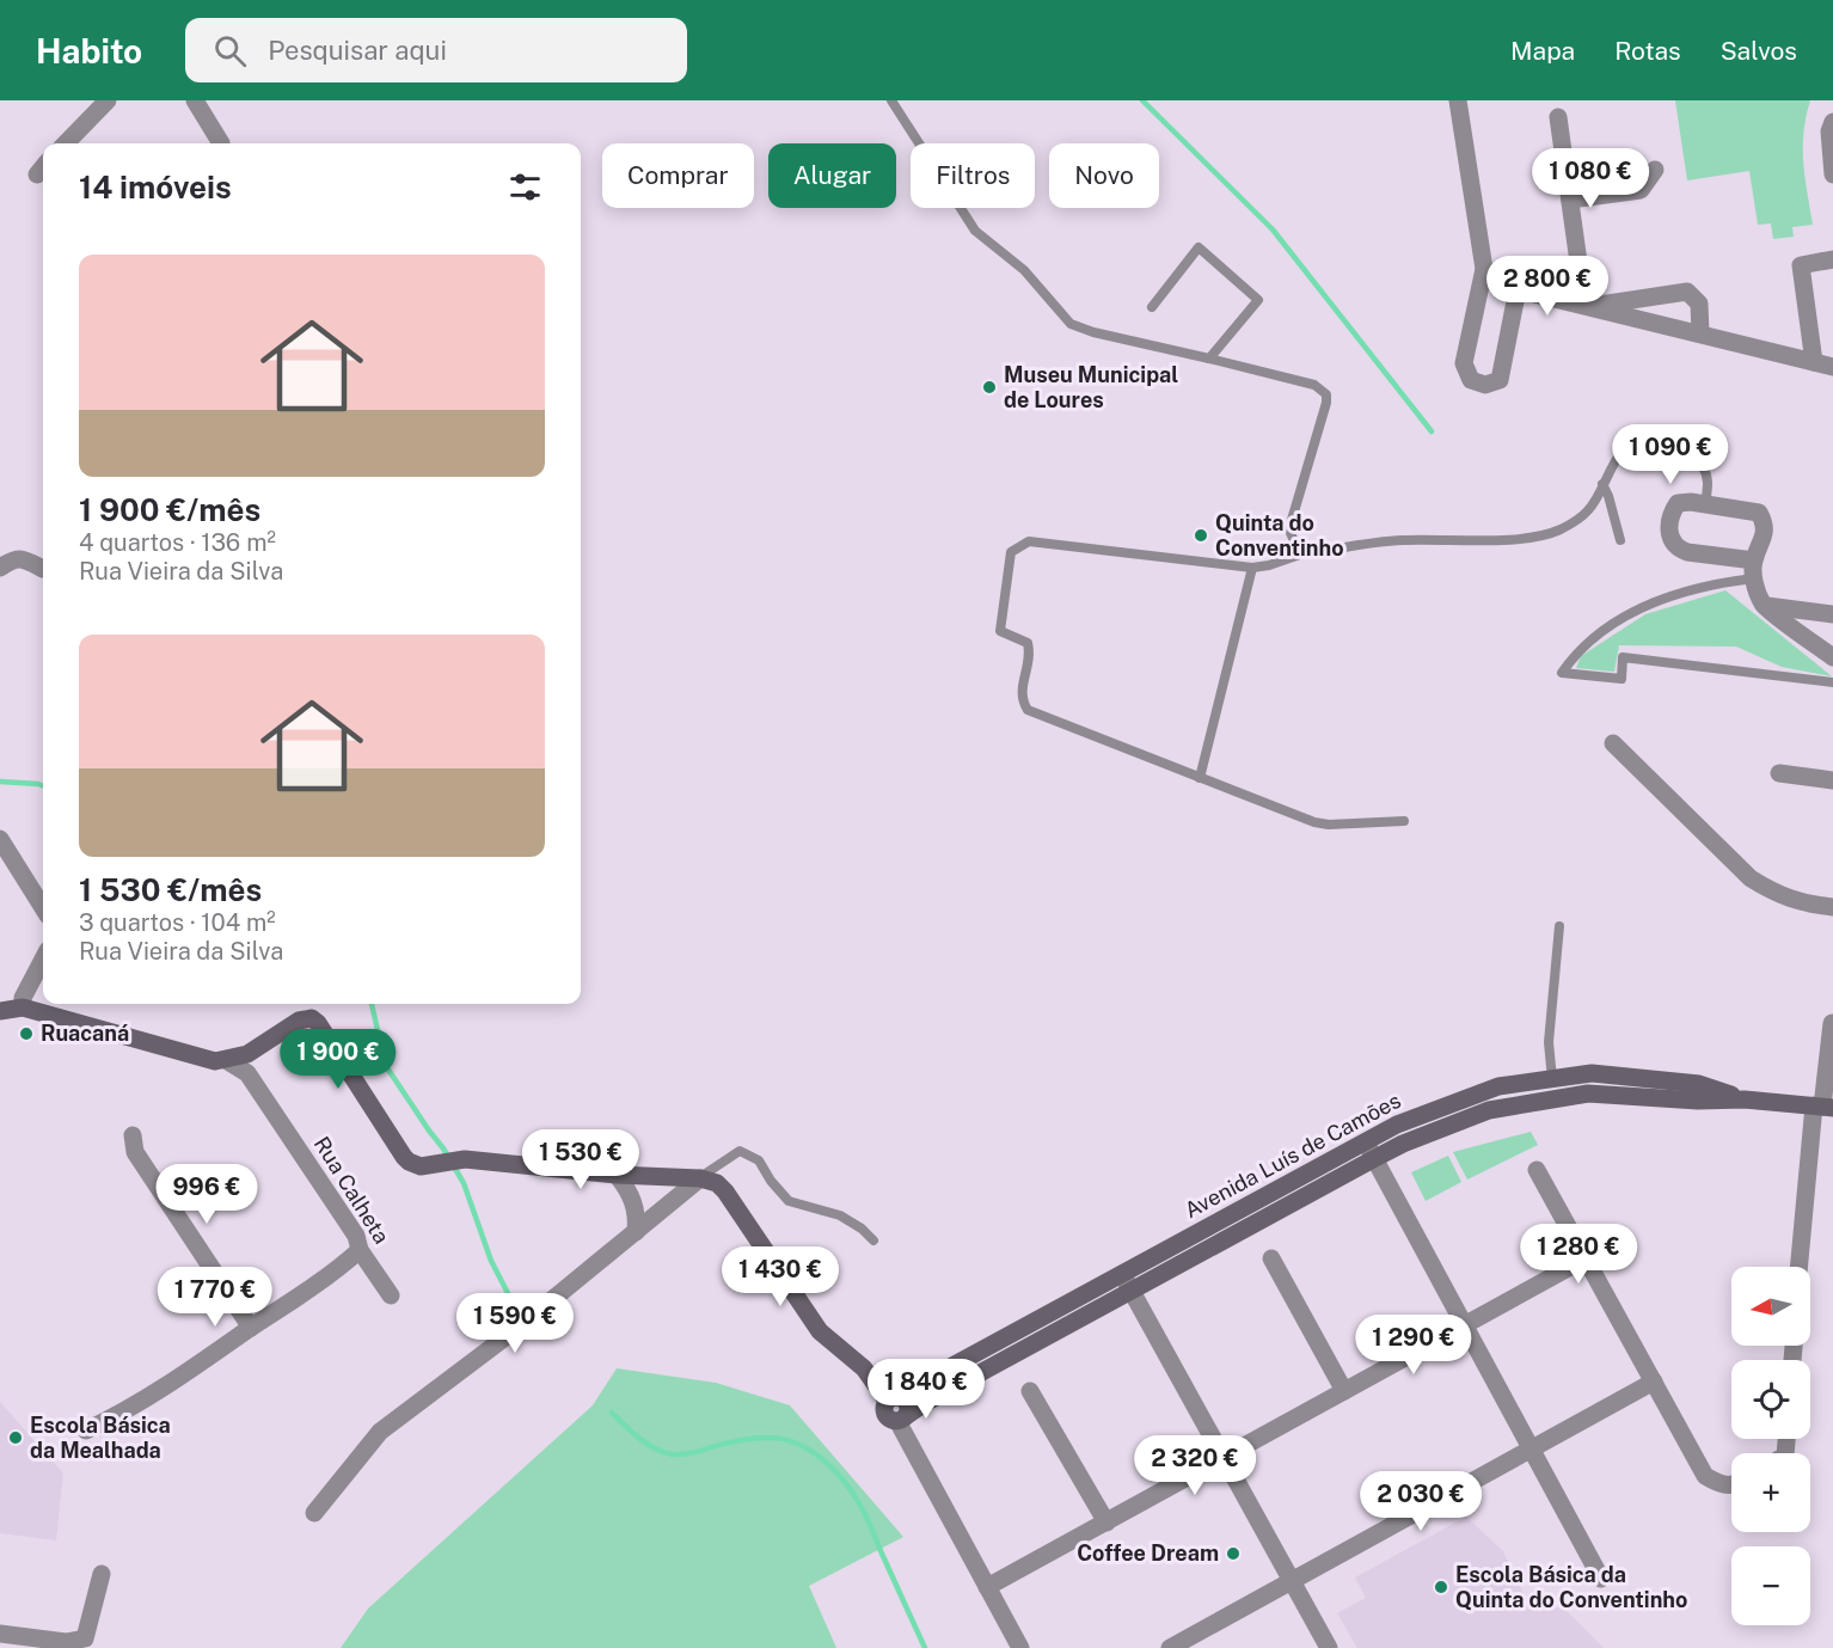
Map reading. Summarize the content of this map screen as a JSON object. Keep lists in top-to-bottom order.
{
  "streets": {
    "street": ["Avenida Luís de Camões", "Rua Calheta"]
  },
  "places": [
    "Museu Municipal de Loures",
    "Quinta do Conventinho",
    "Ruacaná",
    "Escola Básica da Mealhada",
    "Coffee Dream",
    "Escola Básica da Quinta do Conventinho"
  ],
  "north": "left",
  "page": {
    "header": "Habito",
    "search": "Pesquisar aqui",
    "nav": ["Mapa", "Rotas", "Salvos"],
    "chip": [
      "Comprar",
      "Alugar",
      "Filtros",
      "Novo"
    ],
    "heading": "14 imóveis",
    "price": [
      "1 080 €",
      "2 800 €",
      "1 090 €",
      "1 900 €",
      "1 530 €",
      "996 €",
      "1 280 €",
      "1 430 €",
      "1 770 €",
      "1 590 €",
      "1 290 €",
      "1 840 €",
      "2 320 €",
      "2 030 €"
    ],
    "list": [
      {
        "name": "1 900 €/mês",
        "note": "4 quartos · 136 m² · Rua Vieira da Silva"
      },
      {
        "name": "1 530 €/mês",
        "note": "3 quartos · 104 m² · Rua Vieira da Silva"
      }
    ],
    "map_buttons": ["+", "−"]
  }
}
